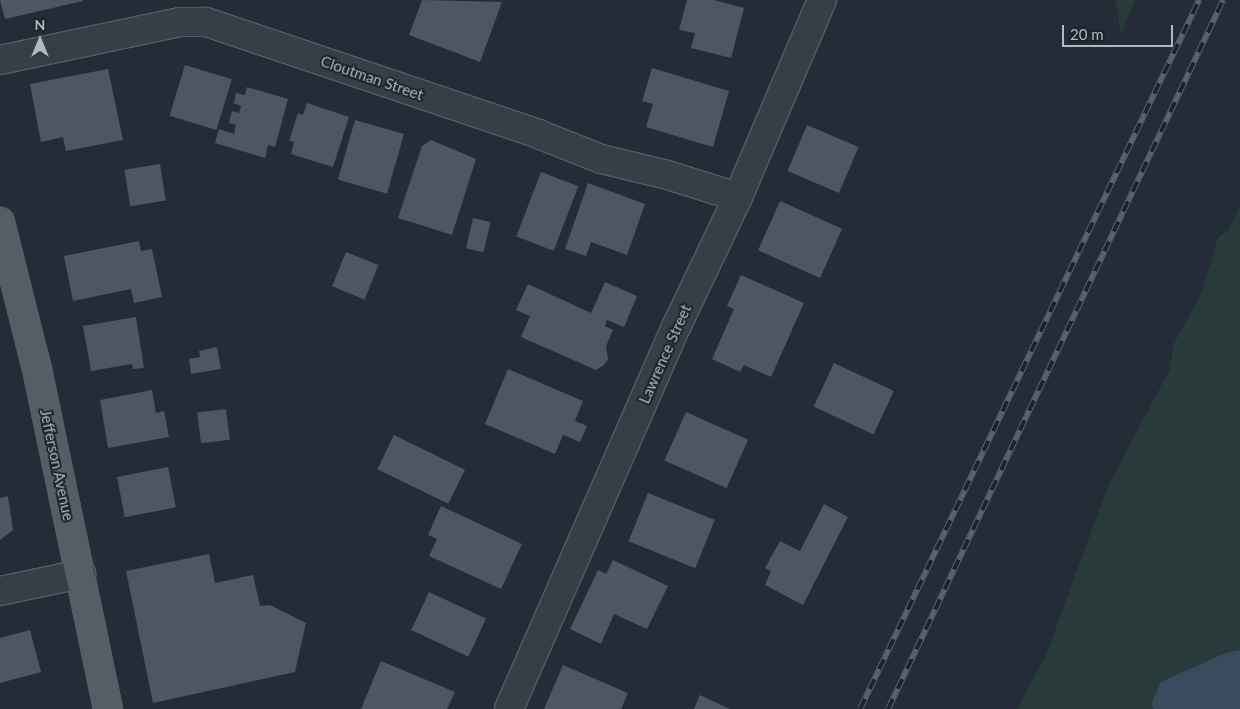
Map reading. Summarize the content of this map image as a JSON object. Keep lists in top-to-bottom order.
{
  "streets": {
    "main road": ["Jefferson Avenue"],
    "street": ["Cloutman Street", "Lawrence Street"]
  },
  "crossings": [
    ["Cloutman Street", "Lawrence Street"]
  ],
  "scale_bar": "20 m",
  "north": "top"
}
